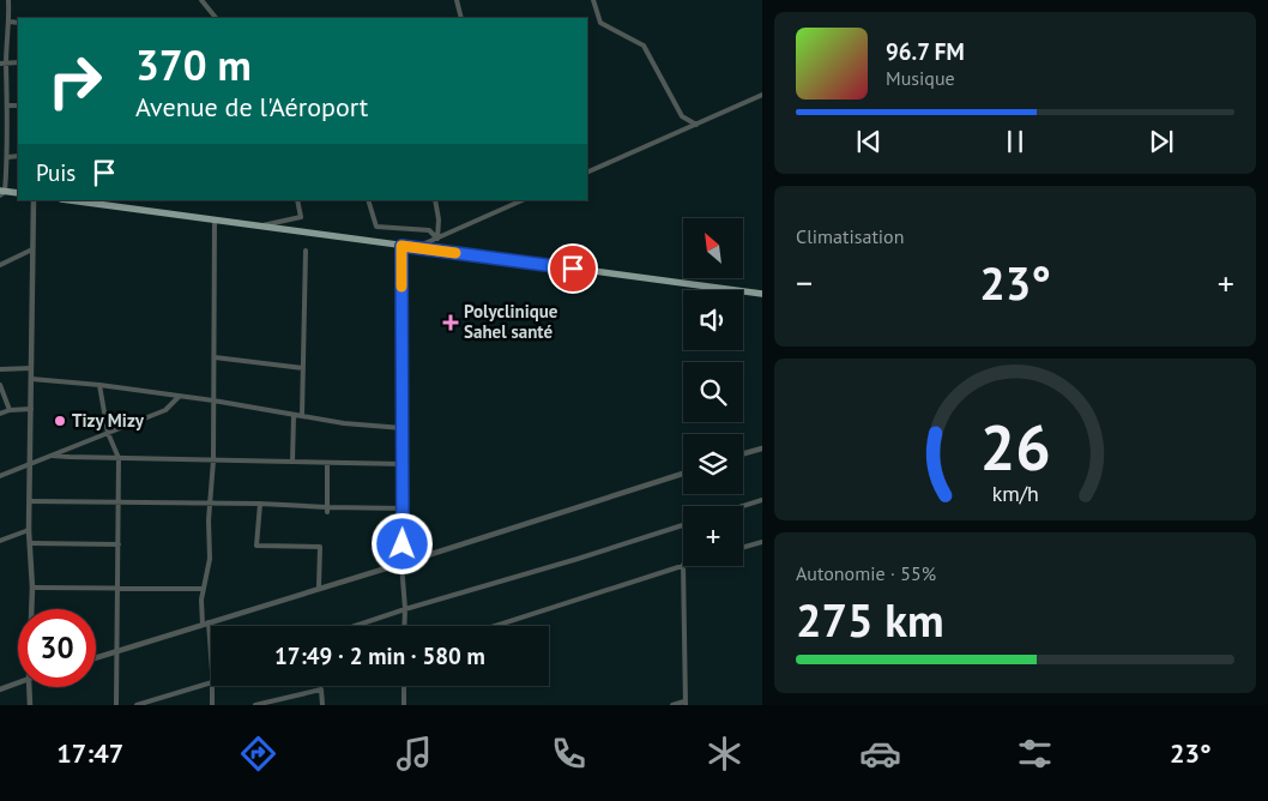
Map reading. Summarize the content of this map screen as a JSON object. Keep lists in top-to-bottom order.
{
  "places": {
    "health": ["Polyclinique Sahel santé"],
    "other": ["Tizy Mizy"]
  },
  "north": "top left",
  "page": {
    "turn": ["370 m", "Avenue de l'Aéroport"],
    "song": ["96.7 FM", "Musique"],
    "then": "Puis",
    "tile": [
      "Climatisation",
      ["Autonomie · 55%", "275 km"]
    ],
    "map_buttons": "+",
    "heat": ["−", "23°", "+"],
    "limit": "30",
    "trip": "17:49 · 2 min · 580 m",
    "tabs": ["17:47", "23°"],
    "gauge": ["26", "km/h"]
  }
}
